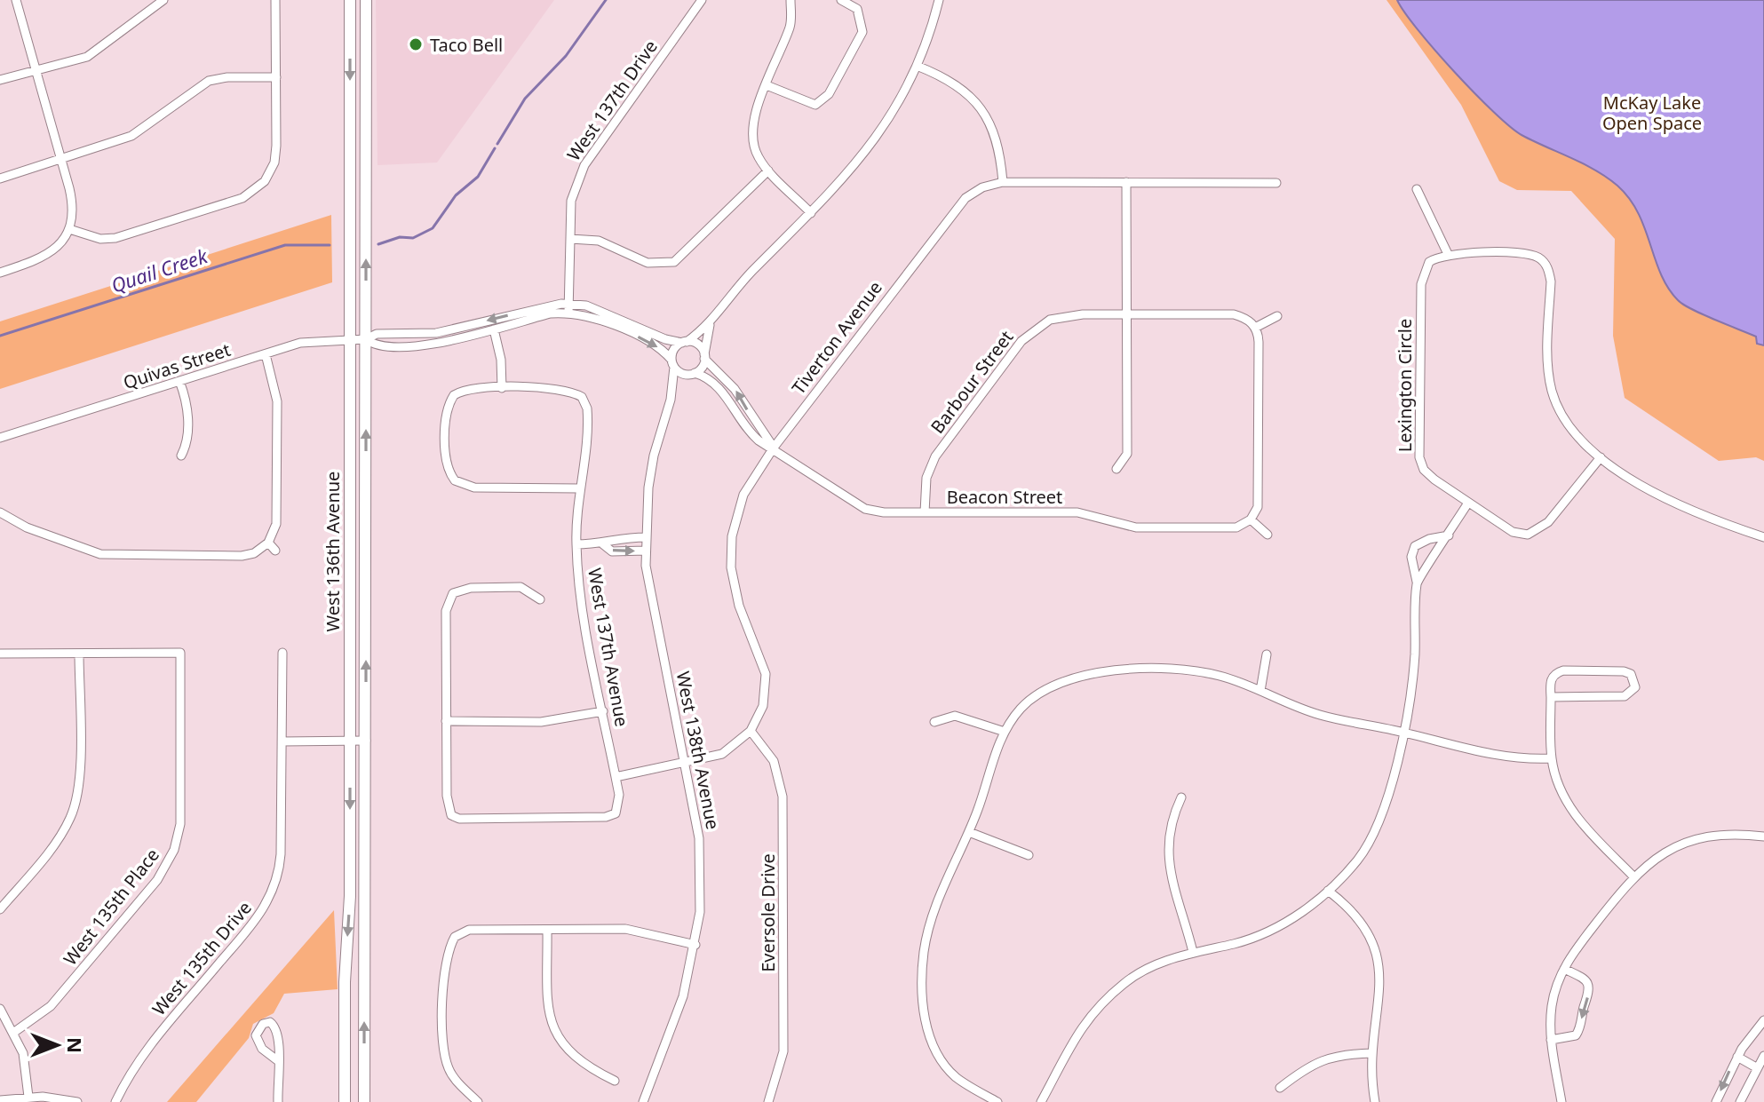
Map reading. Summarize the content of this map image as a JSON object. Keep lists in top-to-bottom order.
{
  "streets": {
    "main road": ["West 136th Avenue"],
    "street": [
      "West 137th Drive",
      "Tiverton Avenue",
      "Quivas Street",
      "Barbour Street",
      "Lexington Circle",
      "Beacon Street",
      "West 137th Avenue",
      "West 138th Avenue",
      "West 135th Place",
      "Eversole Drive",
      "West 135th Drive"
    ]
  },
  "crossings": [
    ["West 137th Drive", "Quivas Street"],
    ["Tiverton Avenue", "Beacon Street"],
    ["Tiverton Avenue", "West 137th Avenue"],
    ["Tiverton Avenue", "West 138th Avenue"],
    ["Tiverton Avenue", "Eversole Drive"],
    ["Quivas Street", "Beacon Street"],
    ["Quivas Street", "West 136th Avenue"],
    ["Quivas Street", "West 138th Avenue"],
    ["Barbour Street", "Beacon Street"],
    ["Beacon Street", "West 138th Avenue"]
  ],
  "water": ["Quail Creek"],
  "parks": ["McKay Lake Open Space"],
  "places": ["Taco Bell"],
  "north": "right"
}
